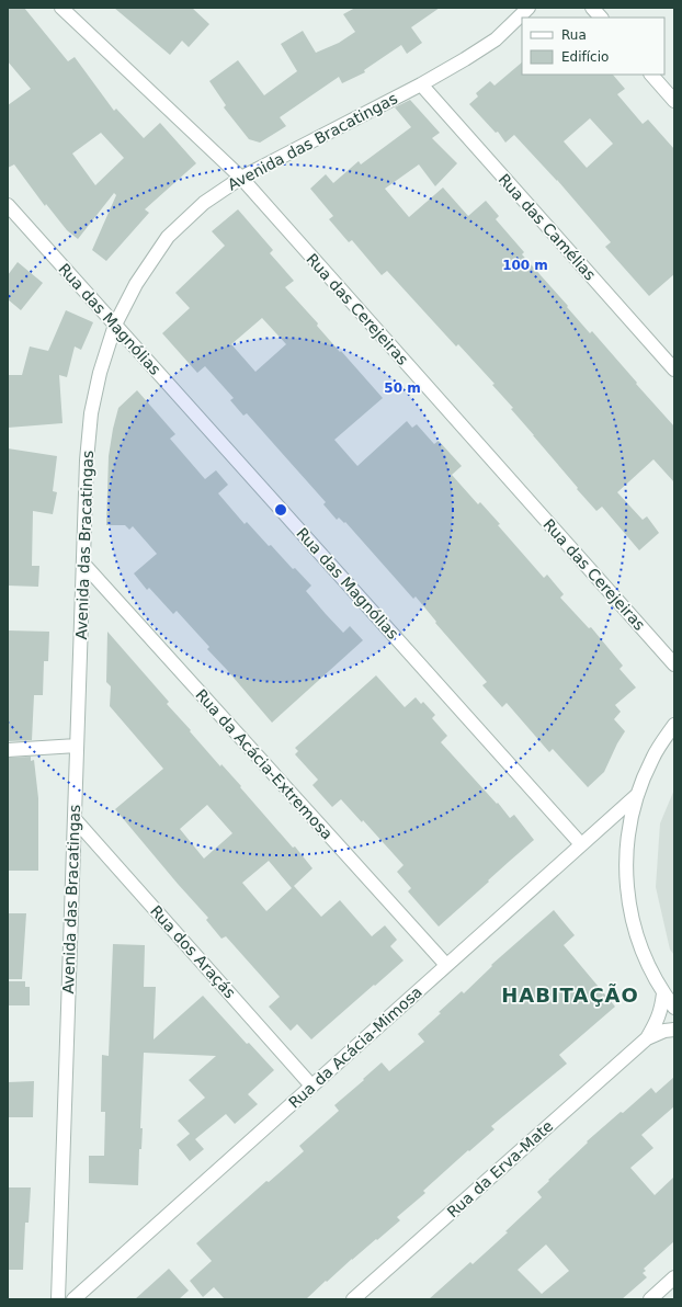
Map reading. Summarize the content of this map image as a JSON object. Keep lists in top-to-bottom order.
{
  "streets": {
    "street": [
      "Avenida das Bracatingas",
      "Rua das Camélias",
      "Rua das Cerejeiras",
      "Rua das Magnólias",
      "Rua da Acácia-Extremosa",
      "Rua dos Araçás",
      "Rua da Acácia-Mimosa",
      "Rua da Erva-Mate"
    ]
  },
  "crossings": [
    ["Avenida das Bracatingas", "Rua das Camélias"],
    ["Avenida das Bracatingas", "Rua das Cerejeiras"],
    ["Avenida das Bracatingas", "Rua das Magnólias"],
    ["Avenida das Bracatingas", "Rua da Acácia-Extremosa"],
    ["Avenida das Bracatingas", "Rua dos Araçás"],
    ["Rua das Magnólias", "Rua da Acácia-Mimosa"],
    ["Rua da Acácia-Extremosa", "Rua da Acácia-Mimosa"],
    ["Rua dos Araçás", "Rua da Acácia-Mimosa"]
  ],
  "districts": ["HABITAÇÃO"],
  "legend": ["Rua", "Edifício"],
  "rings": ["100 m", "50 m"]
}
